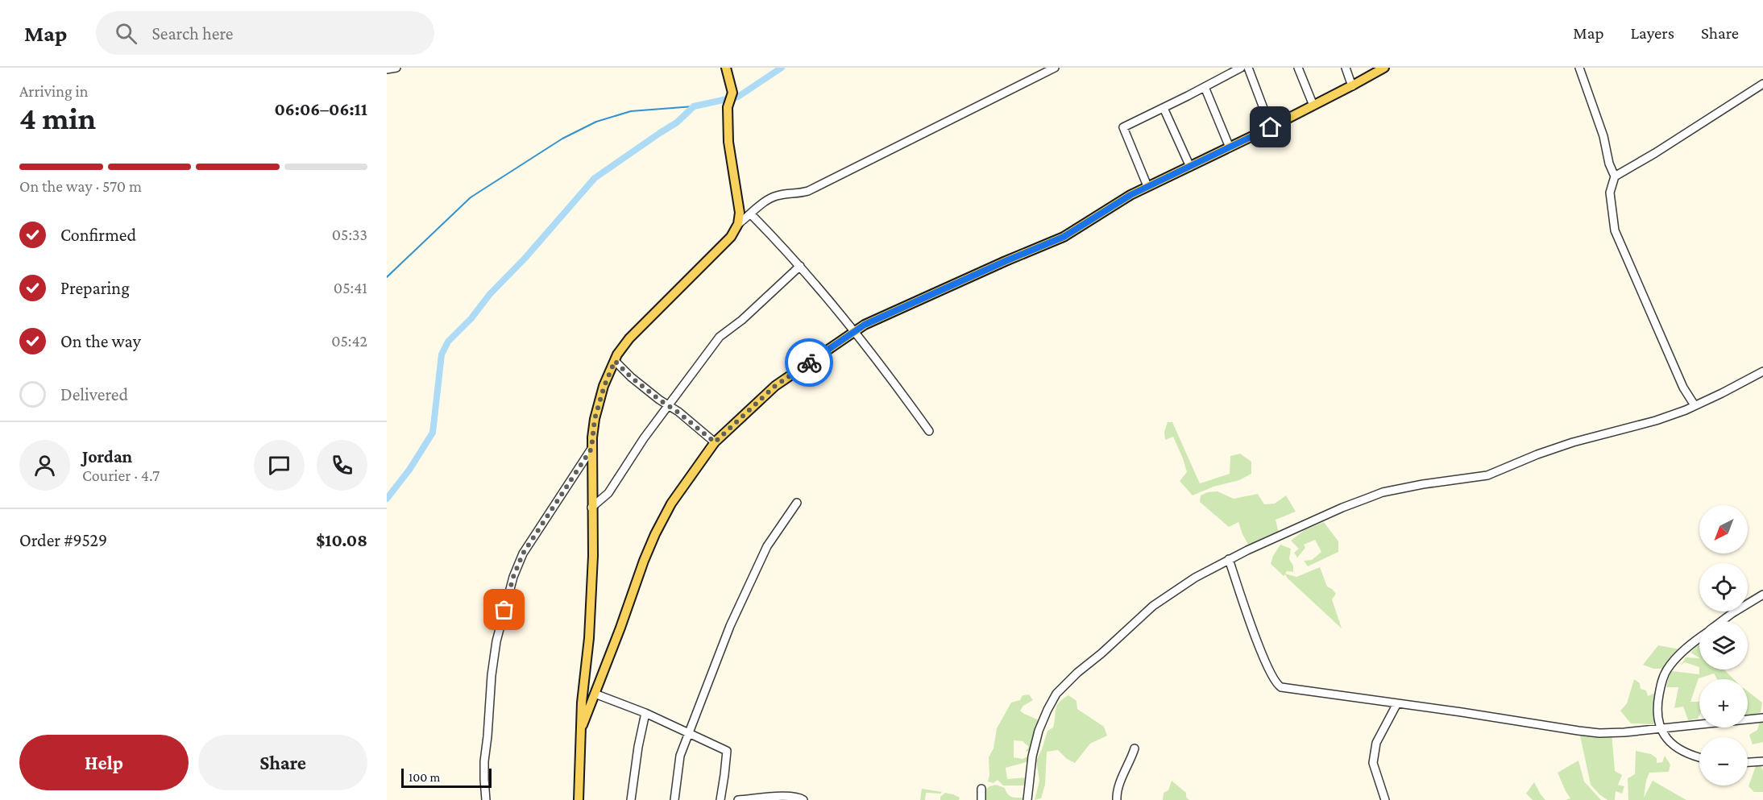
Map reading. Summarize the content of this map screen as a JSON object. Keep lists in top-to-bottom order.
{
  "scale_bar": "100 m",
  "north": "bottom left",
  "page": {
    "header": "Map",
    "search": "Search here",
    "nav": ["Map", "Layers", "Share"],
    "heading": ["4 min", "Arriving in", "06:06–06:11"],
    "panel": [
      "Jordan",
      "Courier · 4.7",
      "Order #9529",
      "$10.08"
    ],
    "bar": "On the way · 570 m",
    "list": [
      ["Confirmed", "05:33"],
      ["Preparing", "05:41"],
      ["On the way", "05:42"],
      "Delivered"
    ],
    "map_buttons": ["+", "−"],
    "buttons": ["Help", "Share"],
    "scale": "100 m"
  }
}
